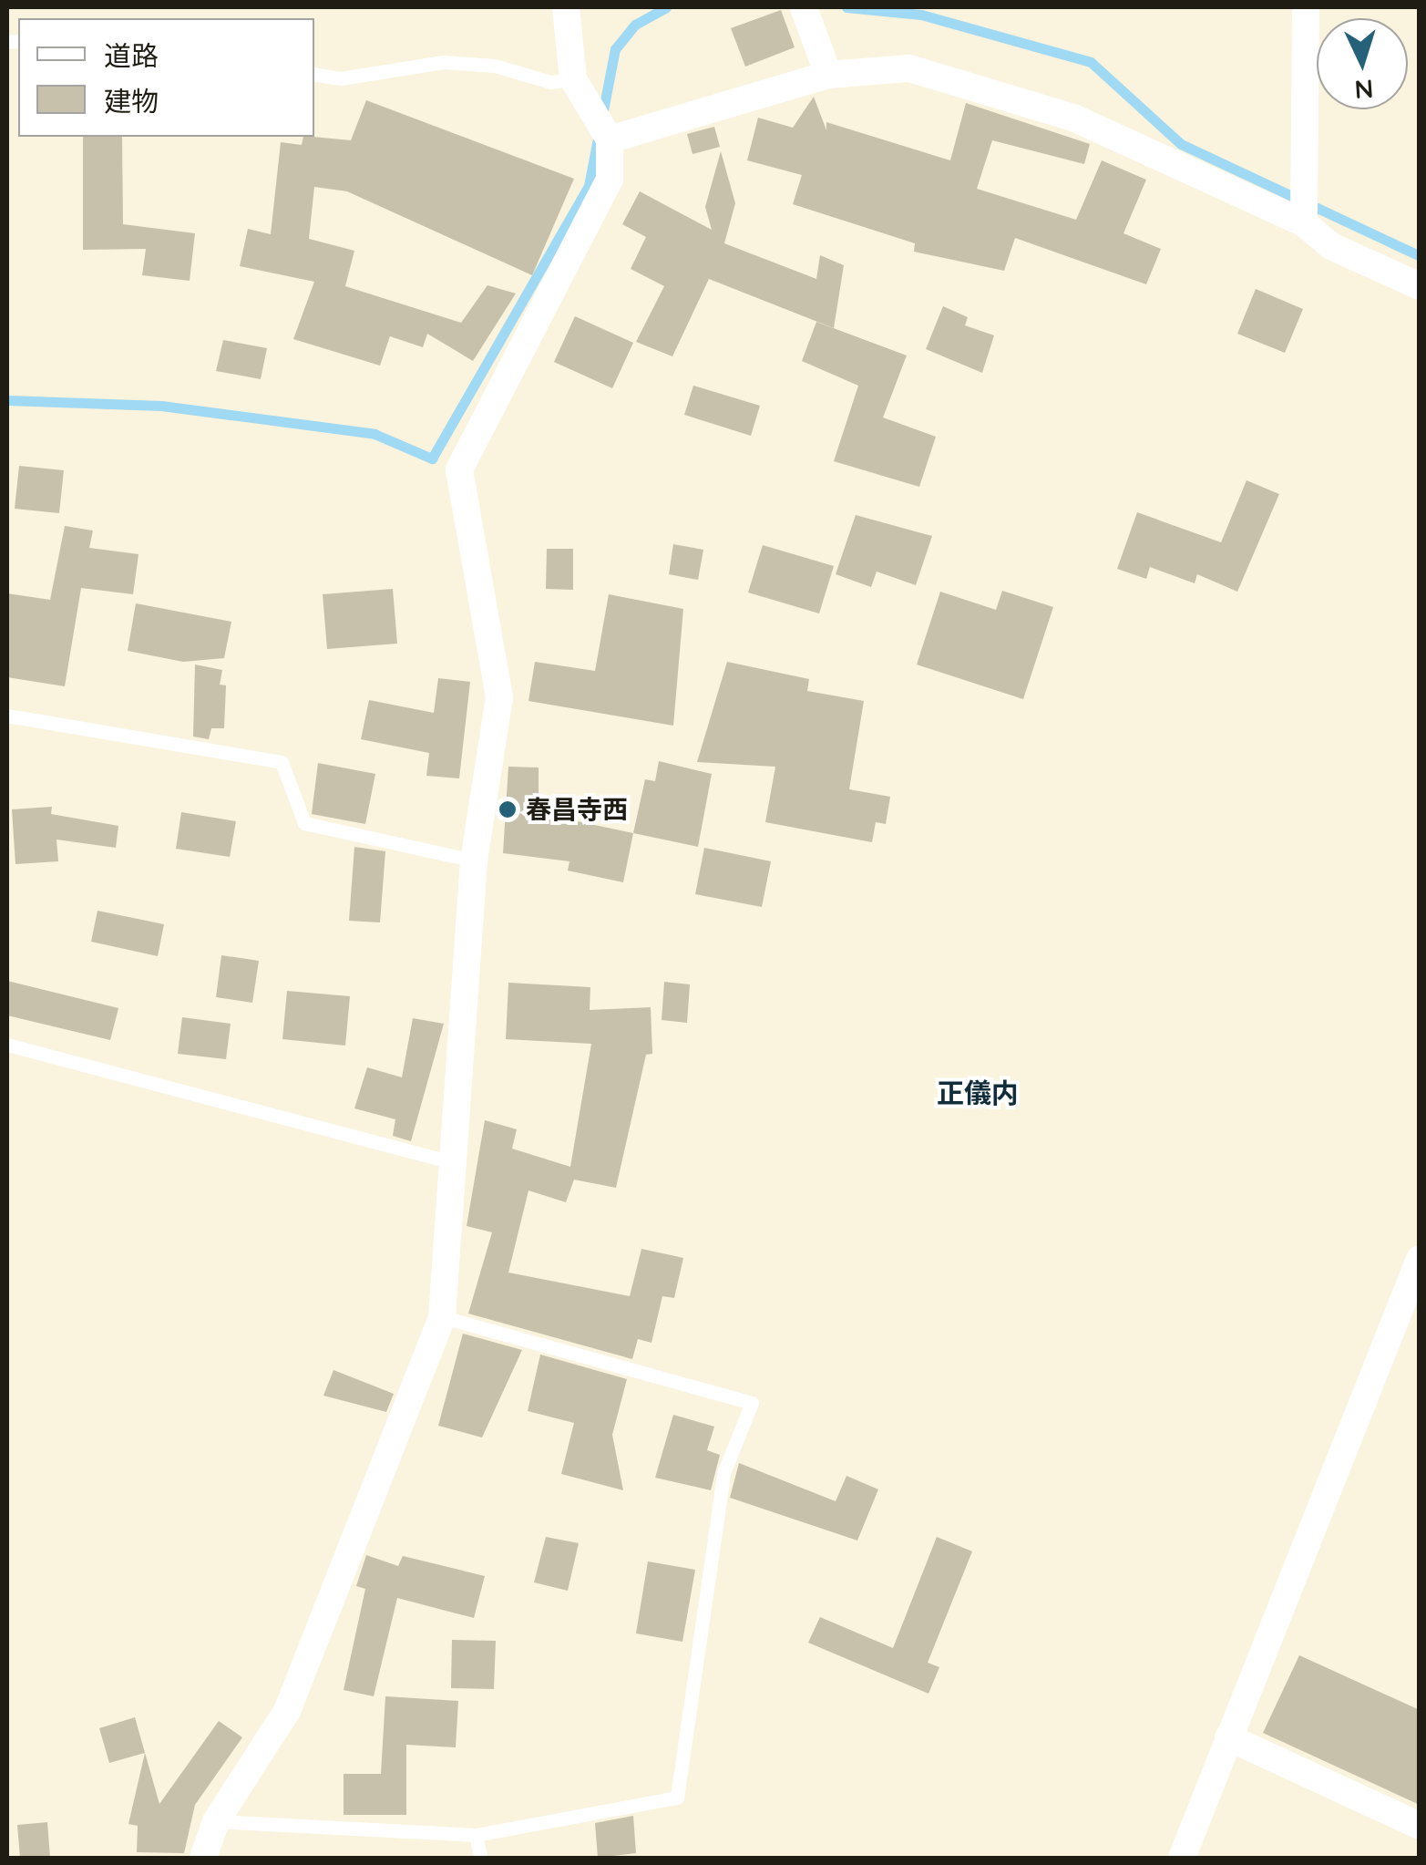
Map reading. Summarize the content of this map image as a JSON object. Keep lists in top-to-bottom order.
{
  "districts": ["正儀内"],
  "places": ["春昌寺西"],
  "legend": ["道路", "建物"],
  "north": "bottom"
}
